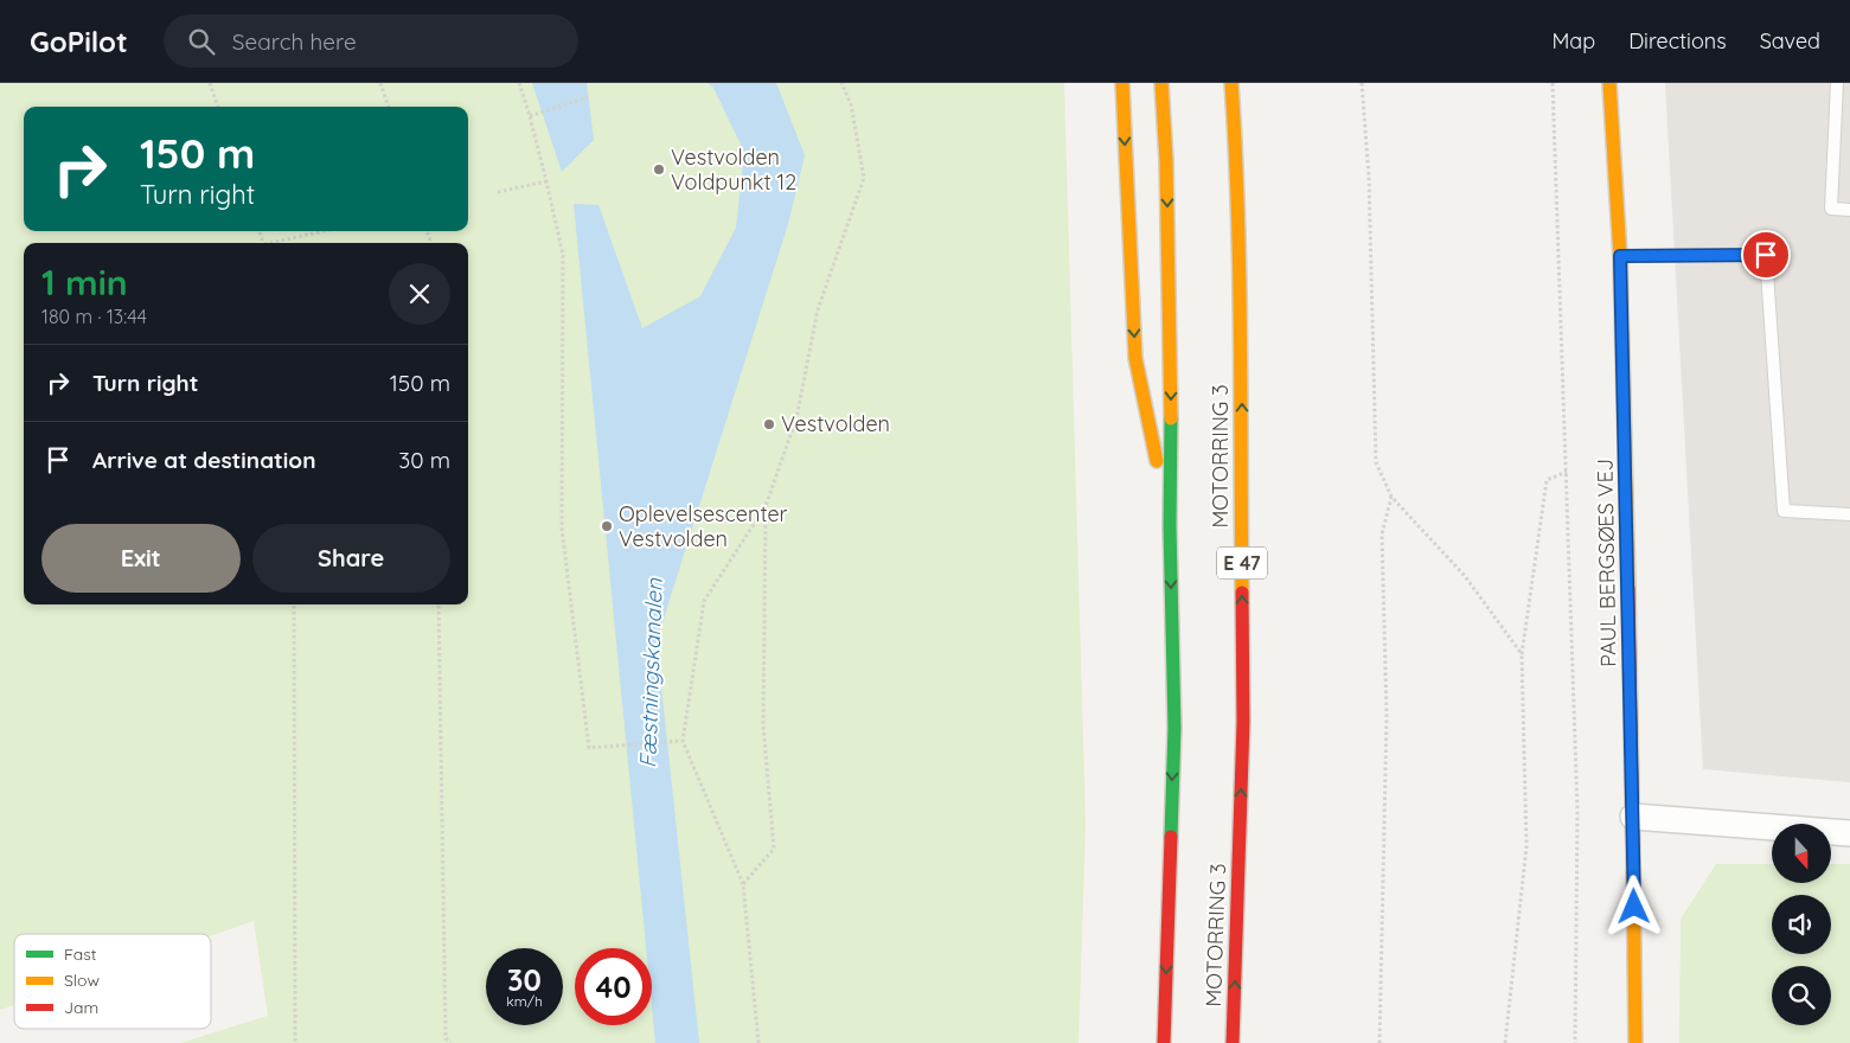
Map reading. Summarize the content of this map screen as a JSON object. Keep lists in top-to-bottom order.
{
  "streets": {
    "main road": ["MOTORRING 3", "E 47", "PAUL BERGSØES VEJ"]
  },
  "water": ["Fæstningskanalen"],
  "places": ["Vestvolden Voldpunkt 12", "Vestvolden", "Oplevelsescenter Vestvolden"],
  "legend": ["Fast", "Slow", "Jam"],
  "north": "bottom",
  "page": {
    "header": "GoPilot",
    "search": "Search here",
    "nav": ["Map", "Directions", "Saved"],
    "turn": ["150 m", "Turn right"],
    "heading": ["1 min", "180 m · 13:44"],
    "list": [
      {
        "name": "Turn right",
        "value": "150 m"
      },
      {
        "name": "Arrive at destination",
        "value": "30 m"
      }
    ],
    "buttons": ["Exit", "Share"],
    "speed": "30 km/h",
    "limit": "40"
  }
}
